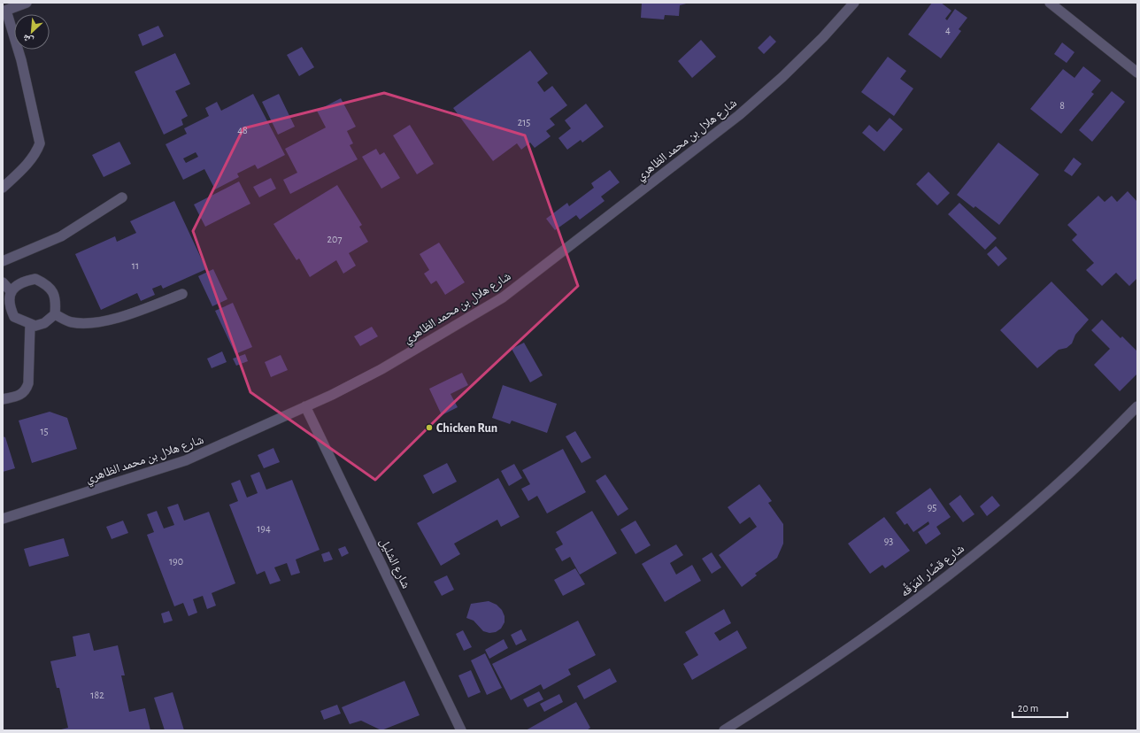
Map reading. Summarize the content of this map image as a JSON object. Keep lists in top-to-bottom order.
{
  "streets": {
    "street": ["شارع هلال بن محمد الظاهري", "شارع الشليل", "شارع قصَّار المَرَقَّه"]
  },
  "crossings": [
    ["شارع هلال بن محمد الظاهري", "شارع الشليل"]
  ],
  "places": ["Chicken Run"],
  "house_numbers": [
    "4",
    "8",
    "215",
    "48",
    "207",
    "11",
    "15",
    "95",
    "194",
    "93",
    "190",
    "182"
  ],
  "scale_bar": "20 m",
  "north": "bottom left"
}
